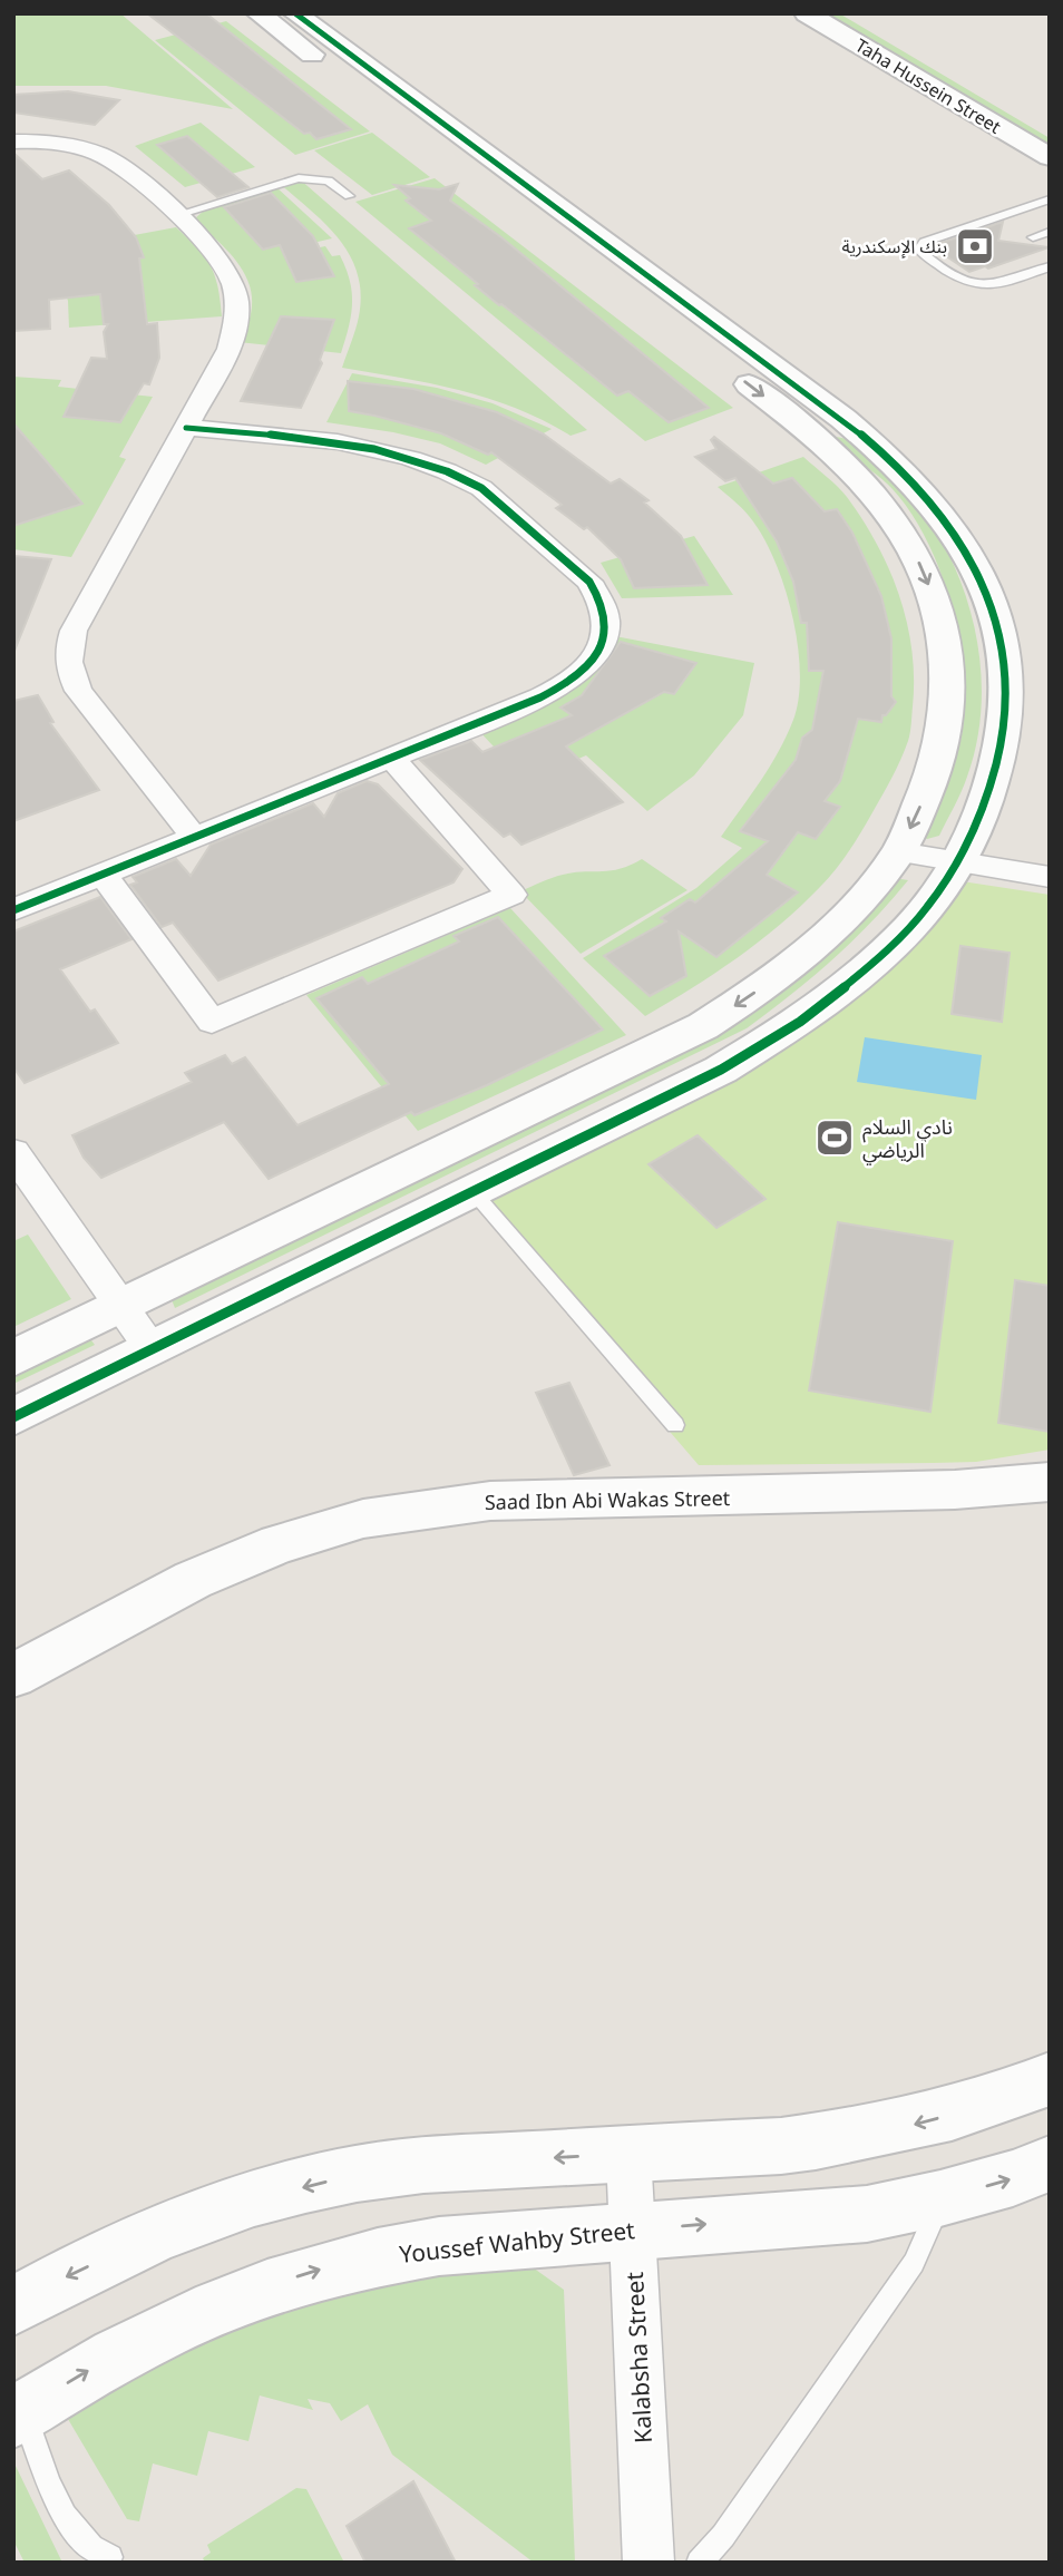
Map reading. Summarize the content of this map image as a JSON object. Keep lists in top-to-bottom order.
{
  "streets": {
    "street": [
      "Taha Hussein Street",
      "Saad Ibn Abi Wakas Street",
      "Youssef Wahby Street",
      "Kalabsha Street"
    ]
  },
  "crossings": [
    ["Youssef Wahby Street", "Kalabsha Street"]
  ],
  "places": {
    "bank": ["بنك الإسكندرية"],
    "sports": ["نادي السلام الرياضي"]
  }
}
